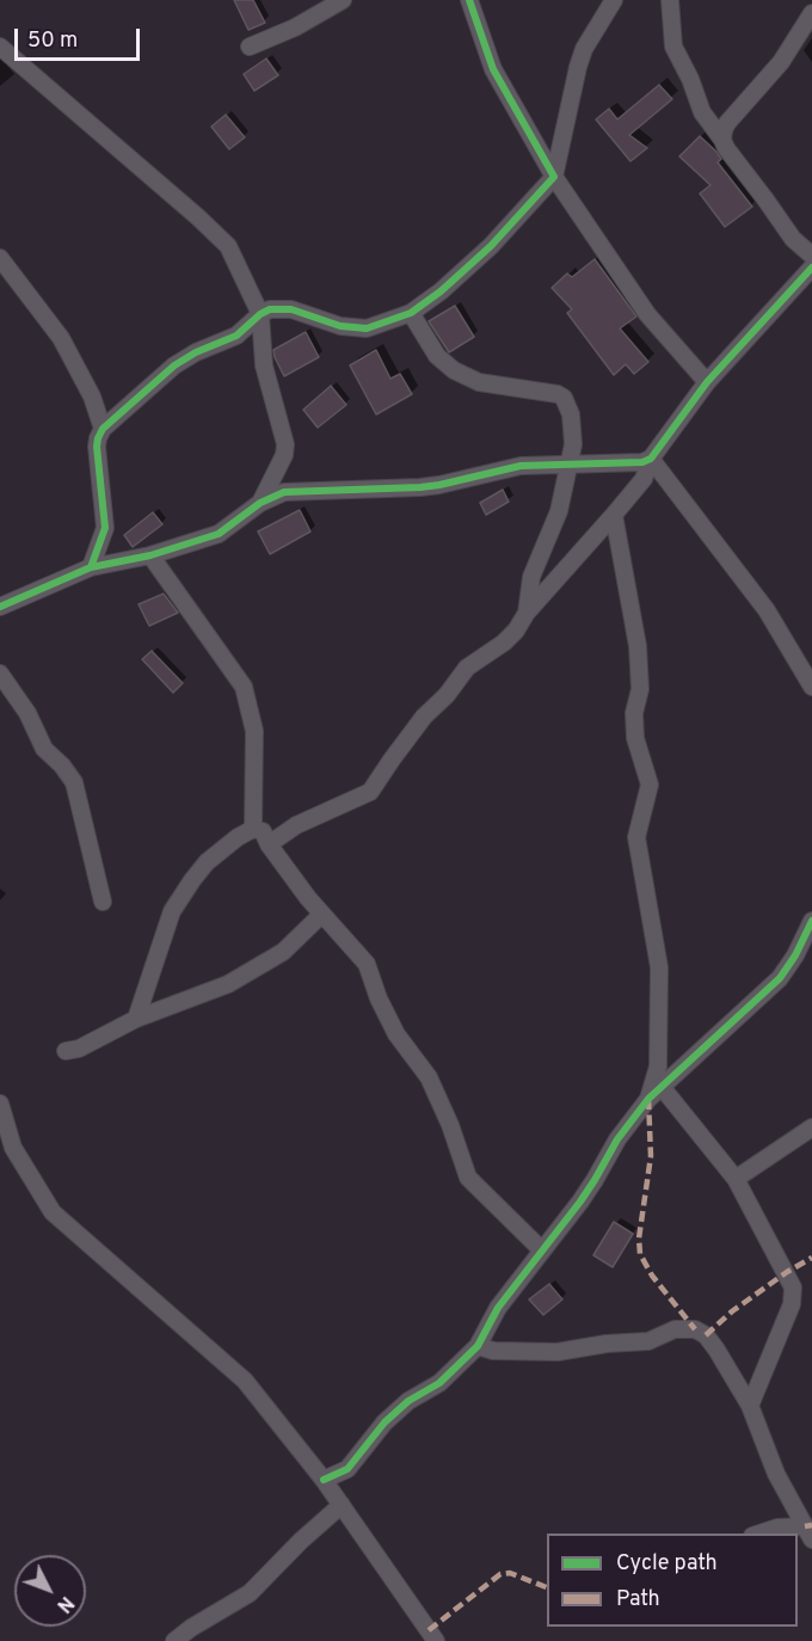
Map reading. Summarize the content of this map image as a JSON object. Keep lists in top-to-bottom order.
{
  "legend": ["Cycle path", "Path"],
  "scale_bar": "50 m",
  "north": "bottom right"
}
